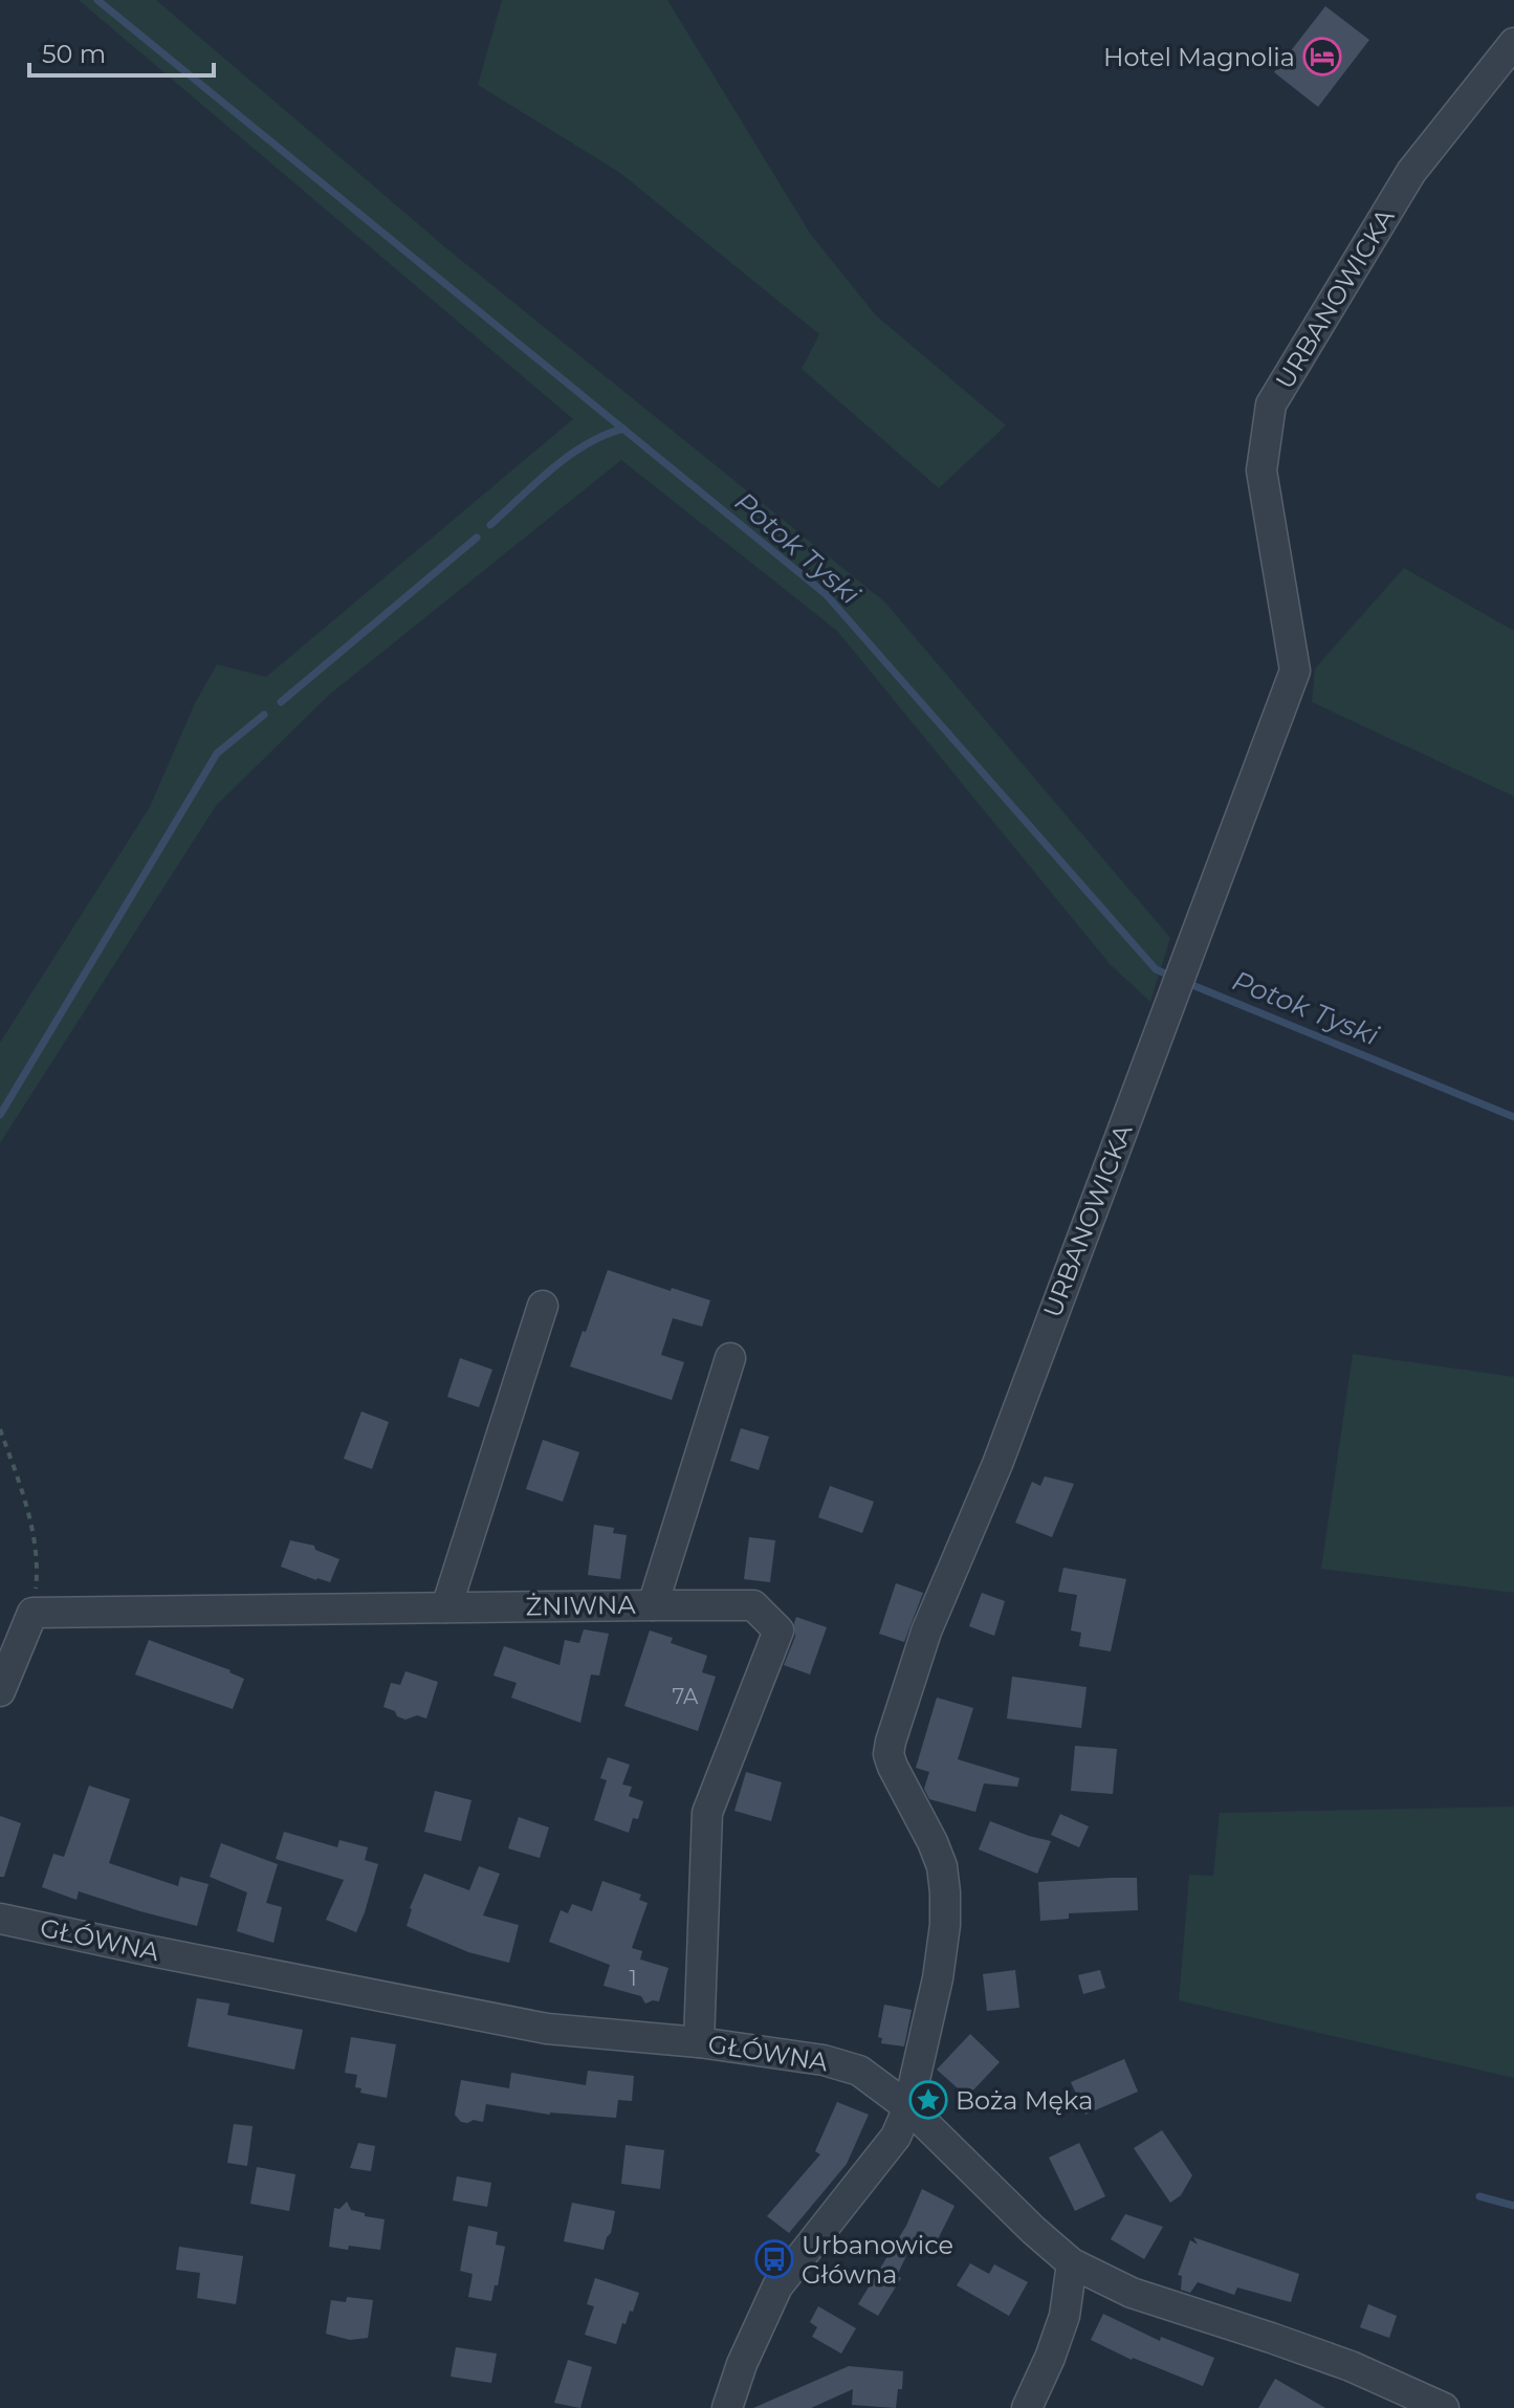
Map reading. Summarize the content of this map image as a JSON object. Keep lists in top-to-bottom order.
{
  "streets": {
    "street": ["URBANOWICKA", "ŻNIWNA", "GŁÓWNA"]
  },
  "crossings": [
    ["URBANOWICKA", "GŁÓWNA"],
    ["ŻNIWNA", "GŁÓWNA"]
  ],
  "water": ["Potok Tyski"],
  "places": {
    "hotel": ["Hotel Magnolia"],
    "place": ["Boża Męka"],
    "bus stop": ["Urbanowice Główna"]
  },
  "house_numbers": ["7A", "1"],
  "scale_bar": "50 m"
}
